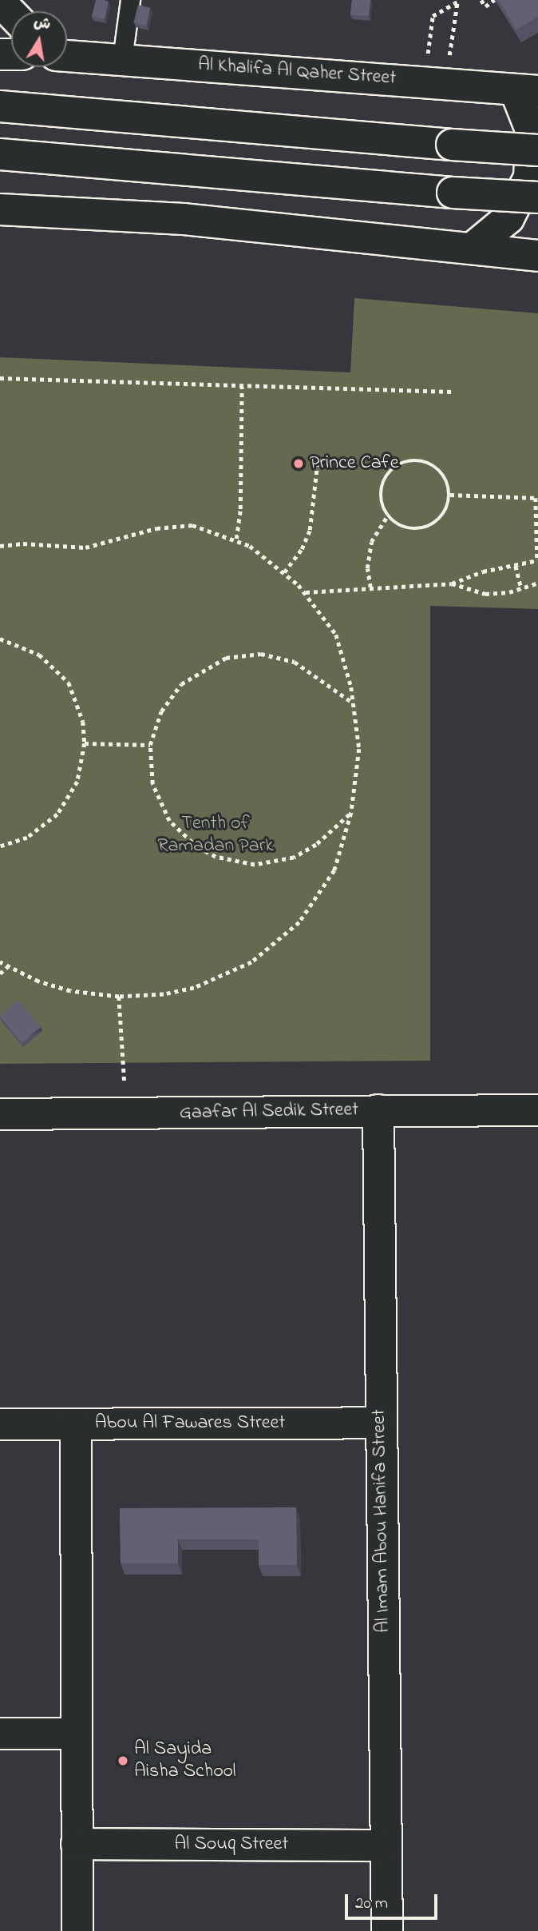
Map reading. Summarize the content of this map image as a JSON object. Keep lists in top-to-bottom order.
{
  "streets": {
    "street": [
      "Al Khalifa Al Qaher Street",
      "Gaafar Al Sedik Street",
      "Abou Al Fawares Street",
      "Al Imam Abou Hanifa Street",
      "Al Souq Street"
    ]
  },
  "crossings": [
    ["Gaafar Al Sedik Street", "Al Imam Abou Hanifa Street"],
    ["Abou Al Fawares Street", "Al Imam Abou Hanifa Street"],
    ["Al Imam Abou Hanifa Street", "Al Souq Street"]
  ],
  "parks": ["Tenth of Ramadan Park"],
  "places": ["Prince Cafe", "Al Sayida Aisha School"],
  "scale_bar": "20 m",
  "north": "top"
}
